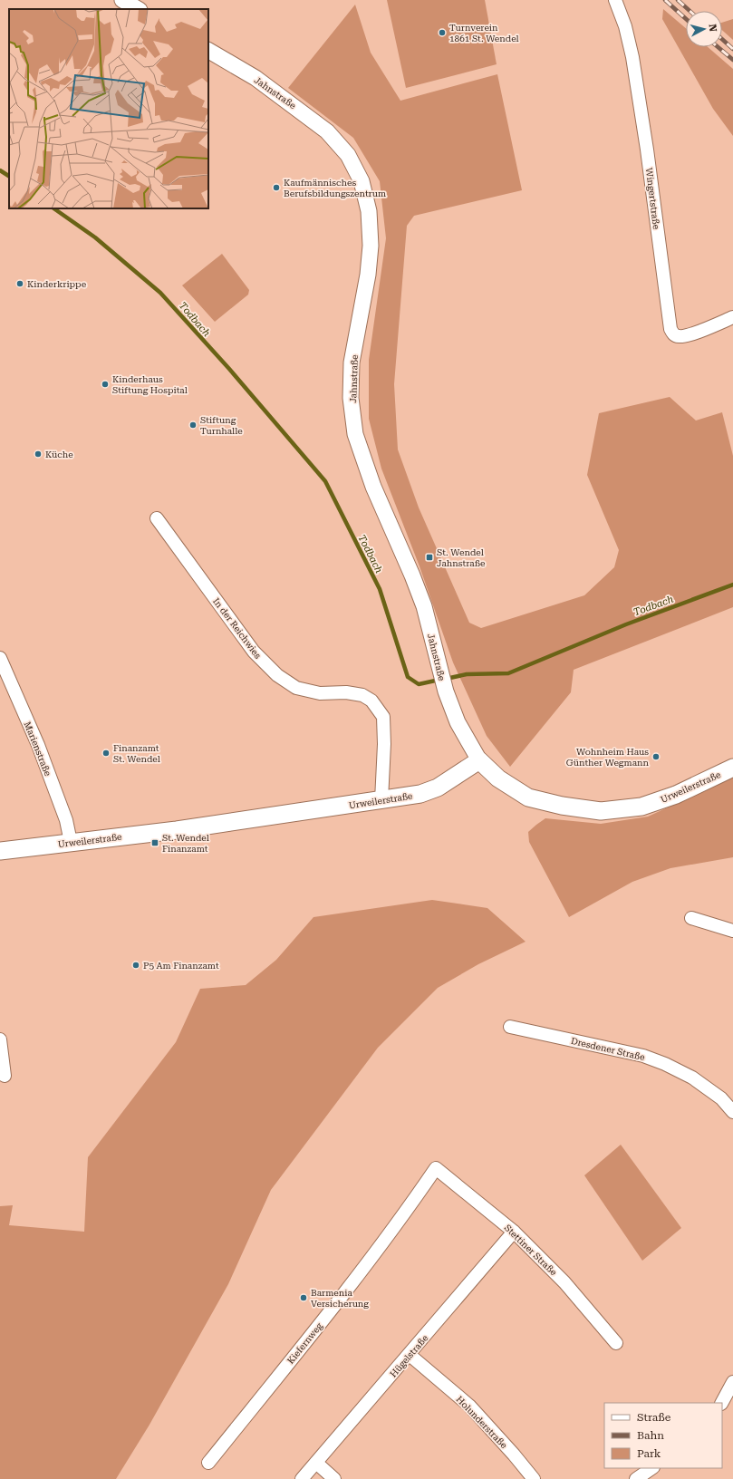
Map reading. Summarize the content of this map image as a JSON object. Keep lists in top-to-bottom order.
{
  "streets": {
    "main road": ["Urweilerstraße"],
    "street": [
      "Jahnstraße",
      "Wingertstraße",
      "In der Reichwies",
      "Marienstraße",
      "Dresdener Straße",
      "Stettiner Straße",
      "Kiefernweg",
      "Hügelstraße",
      "Holunderstraße"
    ]
  },
  "crossings": [
    ["Jahnstraße", "Urweilerstraße"],
    ["In der Reichwies", "Urweilerstraße"],
    ["Marienstraße", "Urweilerstraße"],
    ["Stettiner Straße", "Kiefernweg"],
    ["Stettiner Straße", "Hügelstraße"],
    ["Hügelstraße", "Holunderstraße"]
  ],
  "water": ["Todbach"],
  "places": {
    "other": [
      "Turnverein 1861 St. Wendel",
      "Kaufmännisches Berufsbildungszentrum",
      "Kinderkrippe",
      "Kinderhaus Stiftung Hospital",
      "Stiftung Turnhalle",
      "Küche",
      "Finanzamt St. Wendel",
      "Wohnheim Haus Günther Wegmann",
      "P5 Am Finanzamt",
      "Barmenia Versicherung"
    ],
    "transit": ["St. Wendel Jahnstraße", "St. Wendel Finanzamt"]
  },
  "legend": ["Straße", "Bahn", "Park"],
  "north": "right"
}
